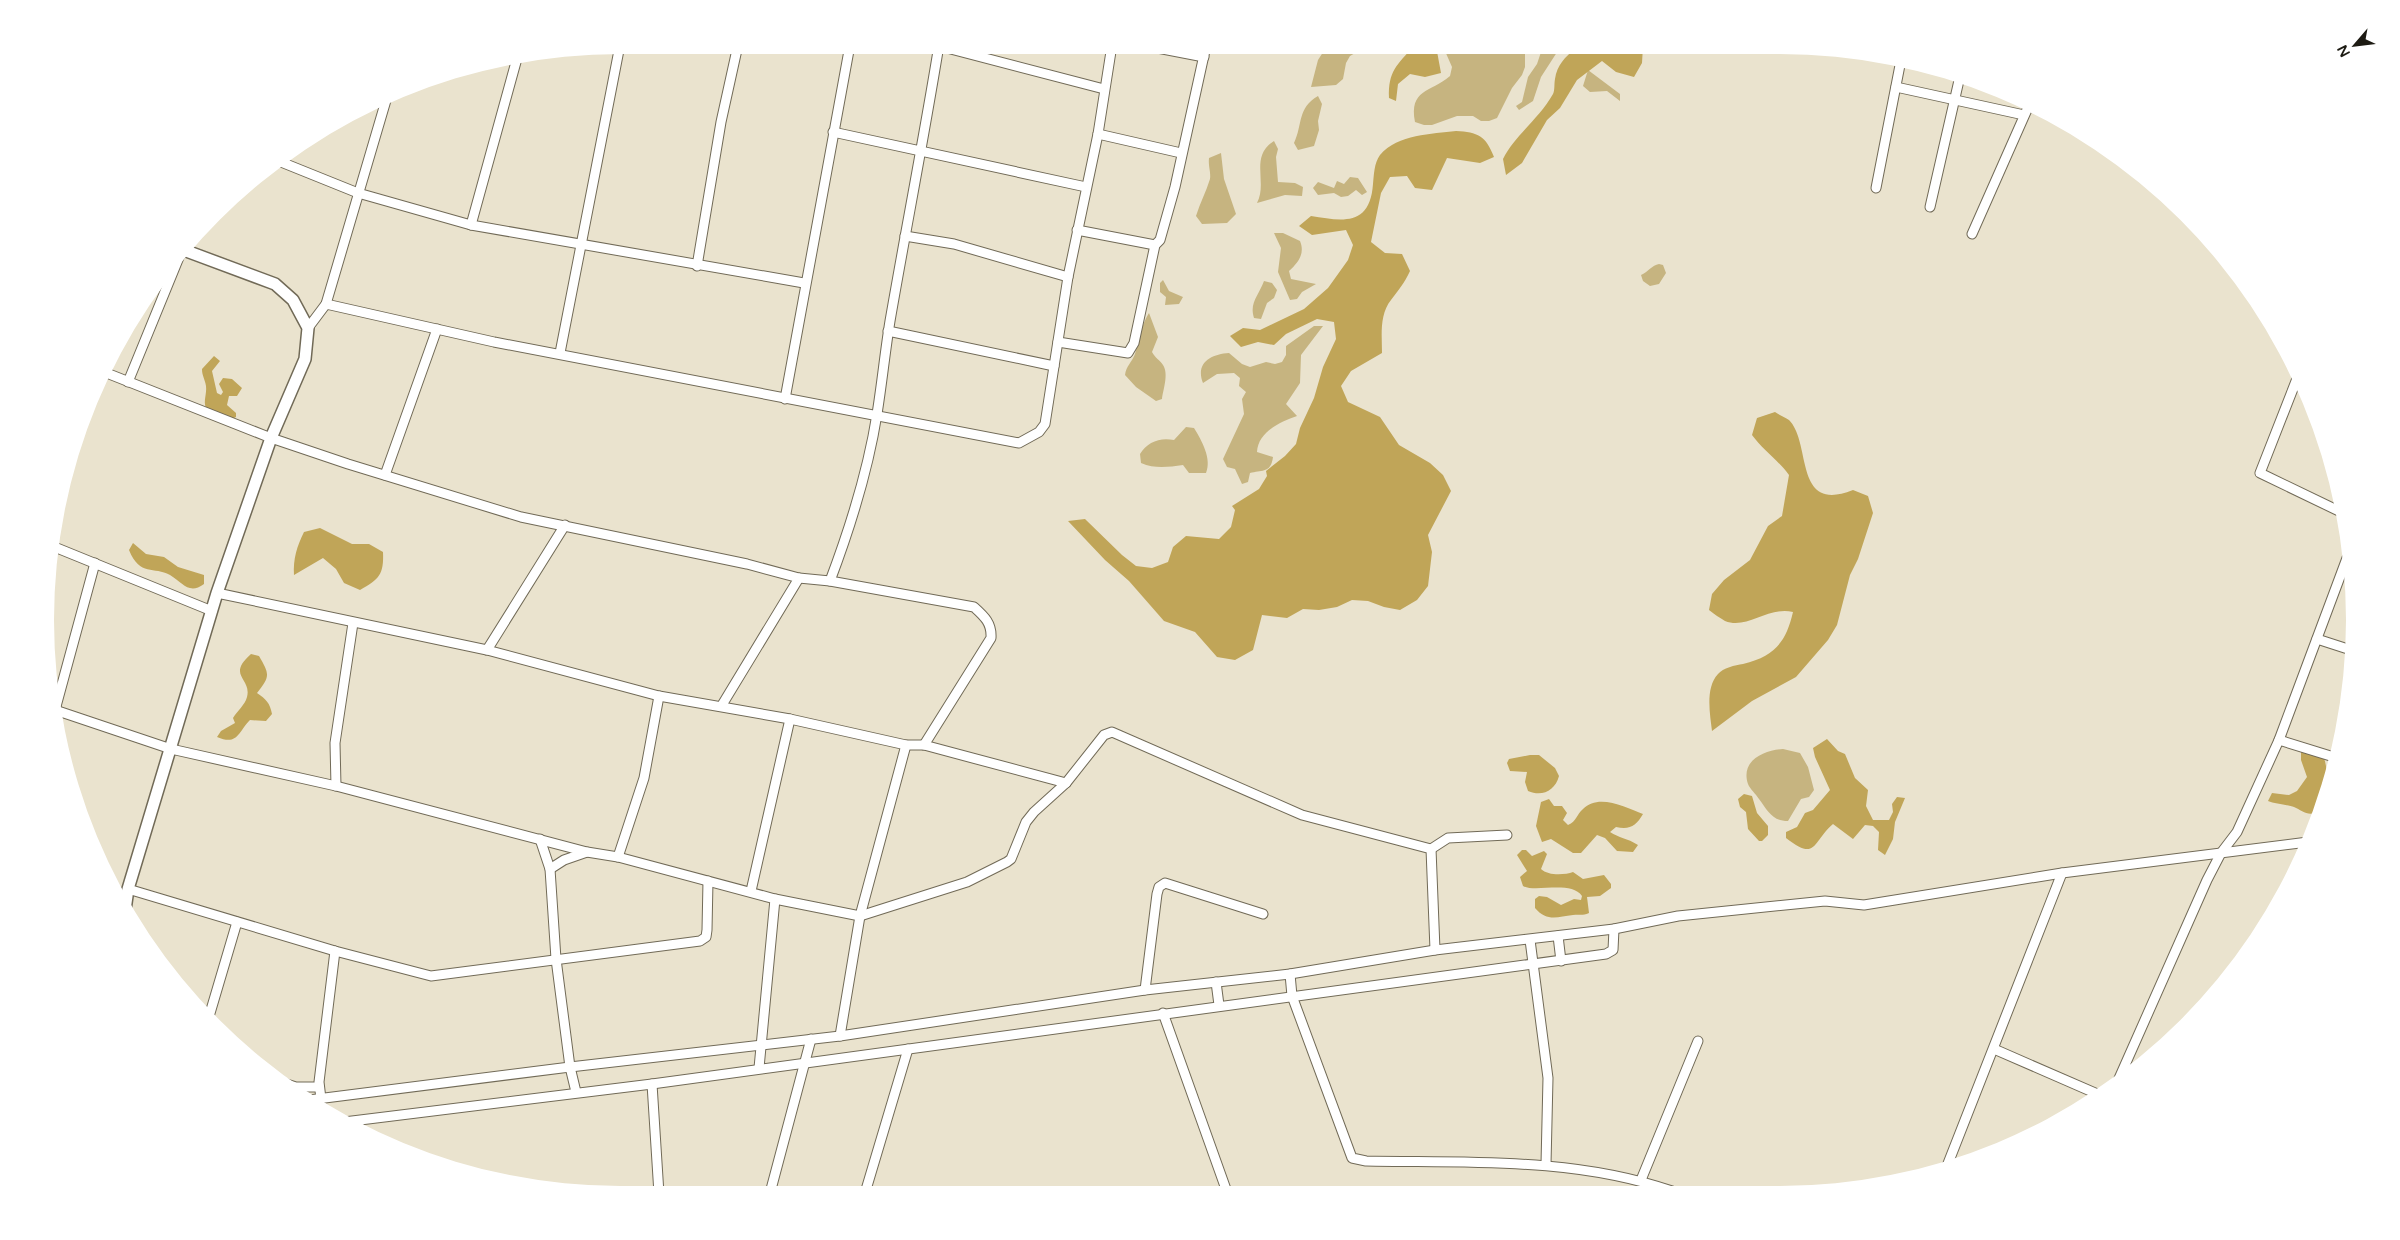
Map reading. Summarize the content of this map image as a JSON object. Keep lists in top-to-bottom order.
{
  "north": "bottom left"
}
